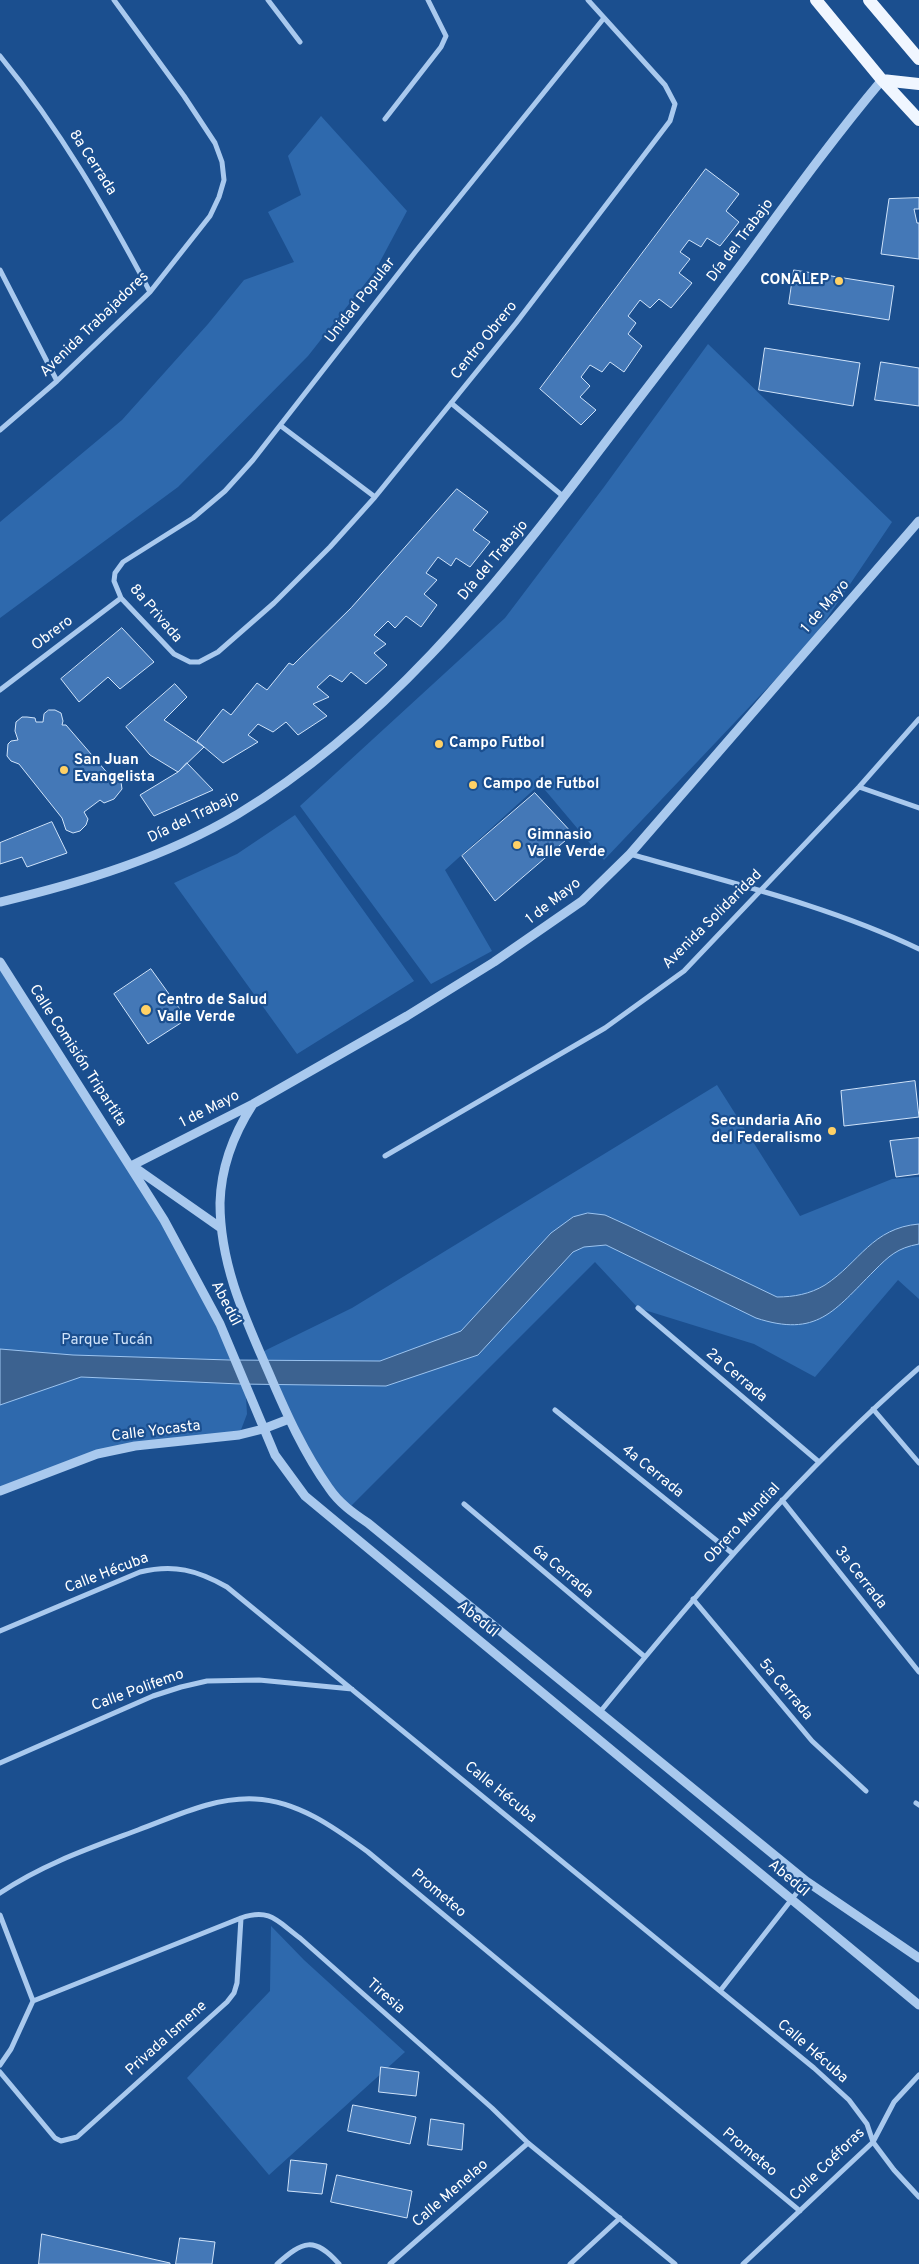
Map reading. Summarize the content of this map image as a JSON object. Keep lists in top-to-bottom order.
{
  "streets": {
    "street": [
      "8a Cerrada",
      "Día del Trabajo",
      "Unidad Popular",
      "Avenida Trabajadores",
      "Centro Obrero",
      "1 de Mayo",
      "8a Privada",
      "Obrero",
      "Avenida Solidaridad",
      "Calle Comisión Tripartita",
      "Abedúl",
      "2a Cerrada",
      "Calle Yocasta",
      "4a Cerrada",
      "Obrero Mundial",
      "6a Cerrada",
      "Calle Hécuba",
      "3a Cerrada",
      "5a Cerrada",
      "Calle Polifemo",
      "Prometeo",
      "Tiresia",
      "Privada Ismene",
      "Colle Coéforas",
      "Calle Menelao"
    ]
  },
  "crossings": [
    ["8a Cerrada", "Avenida Trabajadores"],
    ["Unidad Popular", "Centro Obrero"],
    ["Unidad Popular", "8a Privada"],
    ["Centro Obrero", "8a Privada"],
    ["1 de Mayo", "Calle Comisión Tripartita"],
    ["1 de Mayo", "Abedúl"],
    ["8a Privada", "Obrero"],
    ["Calle Comisión Tripartita", "Abedúl"],
    ["Abedúl", "Calle Yocasta"],
    ["Abedúl", "Obrero Mundial"],
    ["2a Cerrada", "Obrero Mundial"],
    ["4a Cerrada", "Obrero Mundial"],
    ["Obrero Mundial", "6a Cerrada"],
    ["Obrero Mundial", "3a Cerrada"],
    ["Obrero Mundial", "5a Cerrada"],
    ["Calle Hécuba", "Calle Polifemo"],
    ["Calle Hécuba", "Colle Coéforas"],
    ["Prometeo", "Colle Coéforas"],
    ["Tiresia", "Privada Ismene"],
    ["Tiresia", "Calle Menelao"]
  ],
  "parks": ["Parque Tucán"],
  "places": [
    "CONALEP",
    "Campo Futbol",
    "San Juan Evangelista",
    "Campo de Futbol",
    "Gimnasio Valle Verde",
    "Centro de Salud Valle Verde",
    "Secundaria Año del Federalismo"
  ]
}
